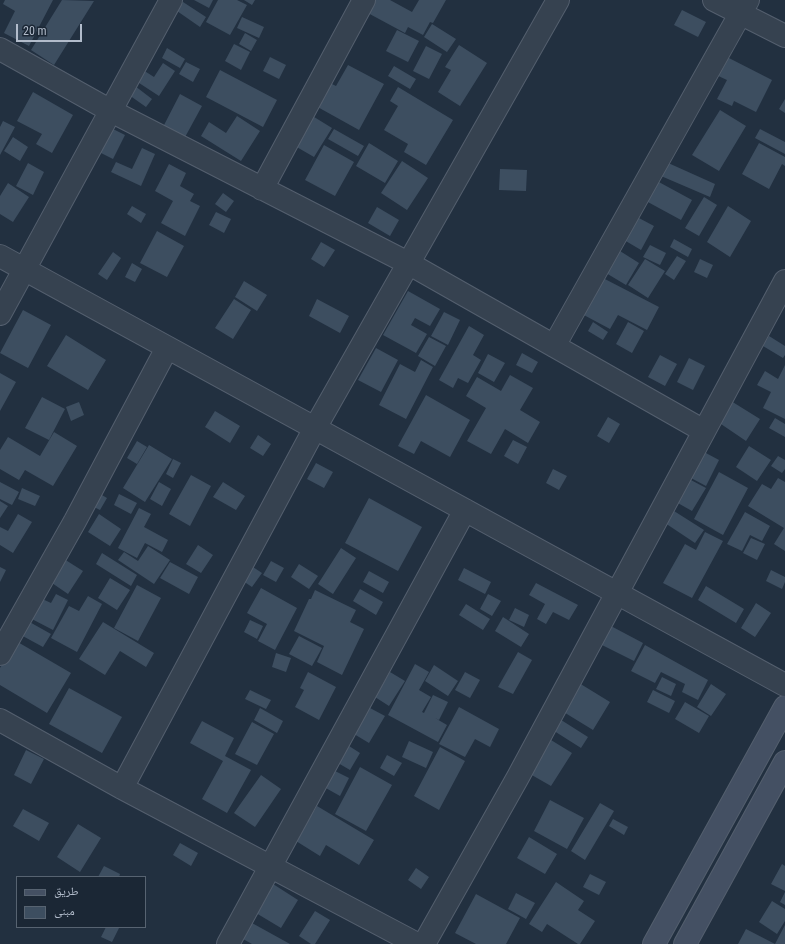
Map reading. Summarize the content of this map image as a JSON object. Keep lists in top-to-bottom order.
{
  "legend": ["طريق", "مبنى"],
  "scale_bar": "20 m"
}
